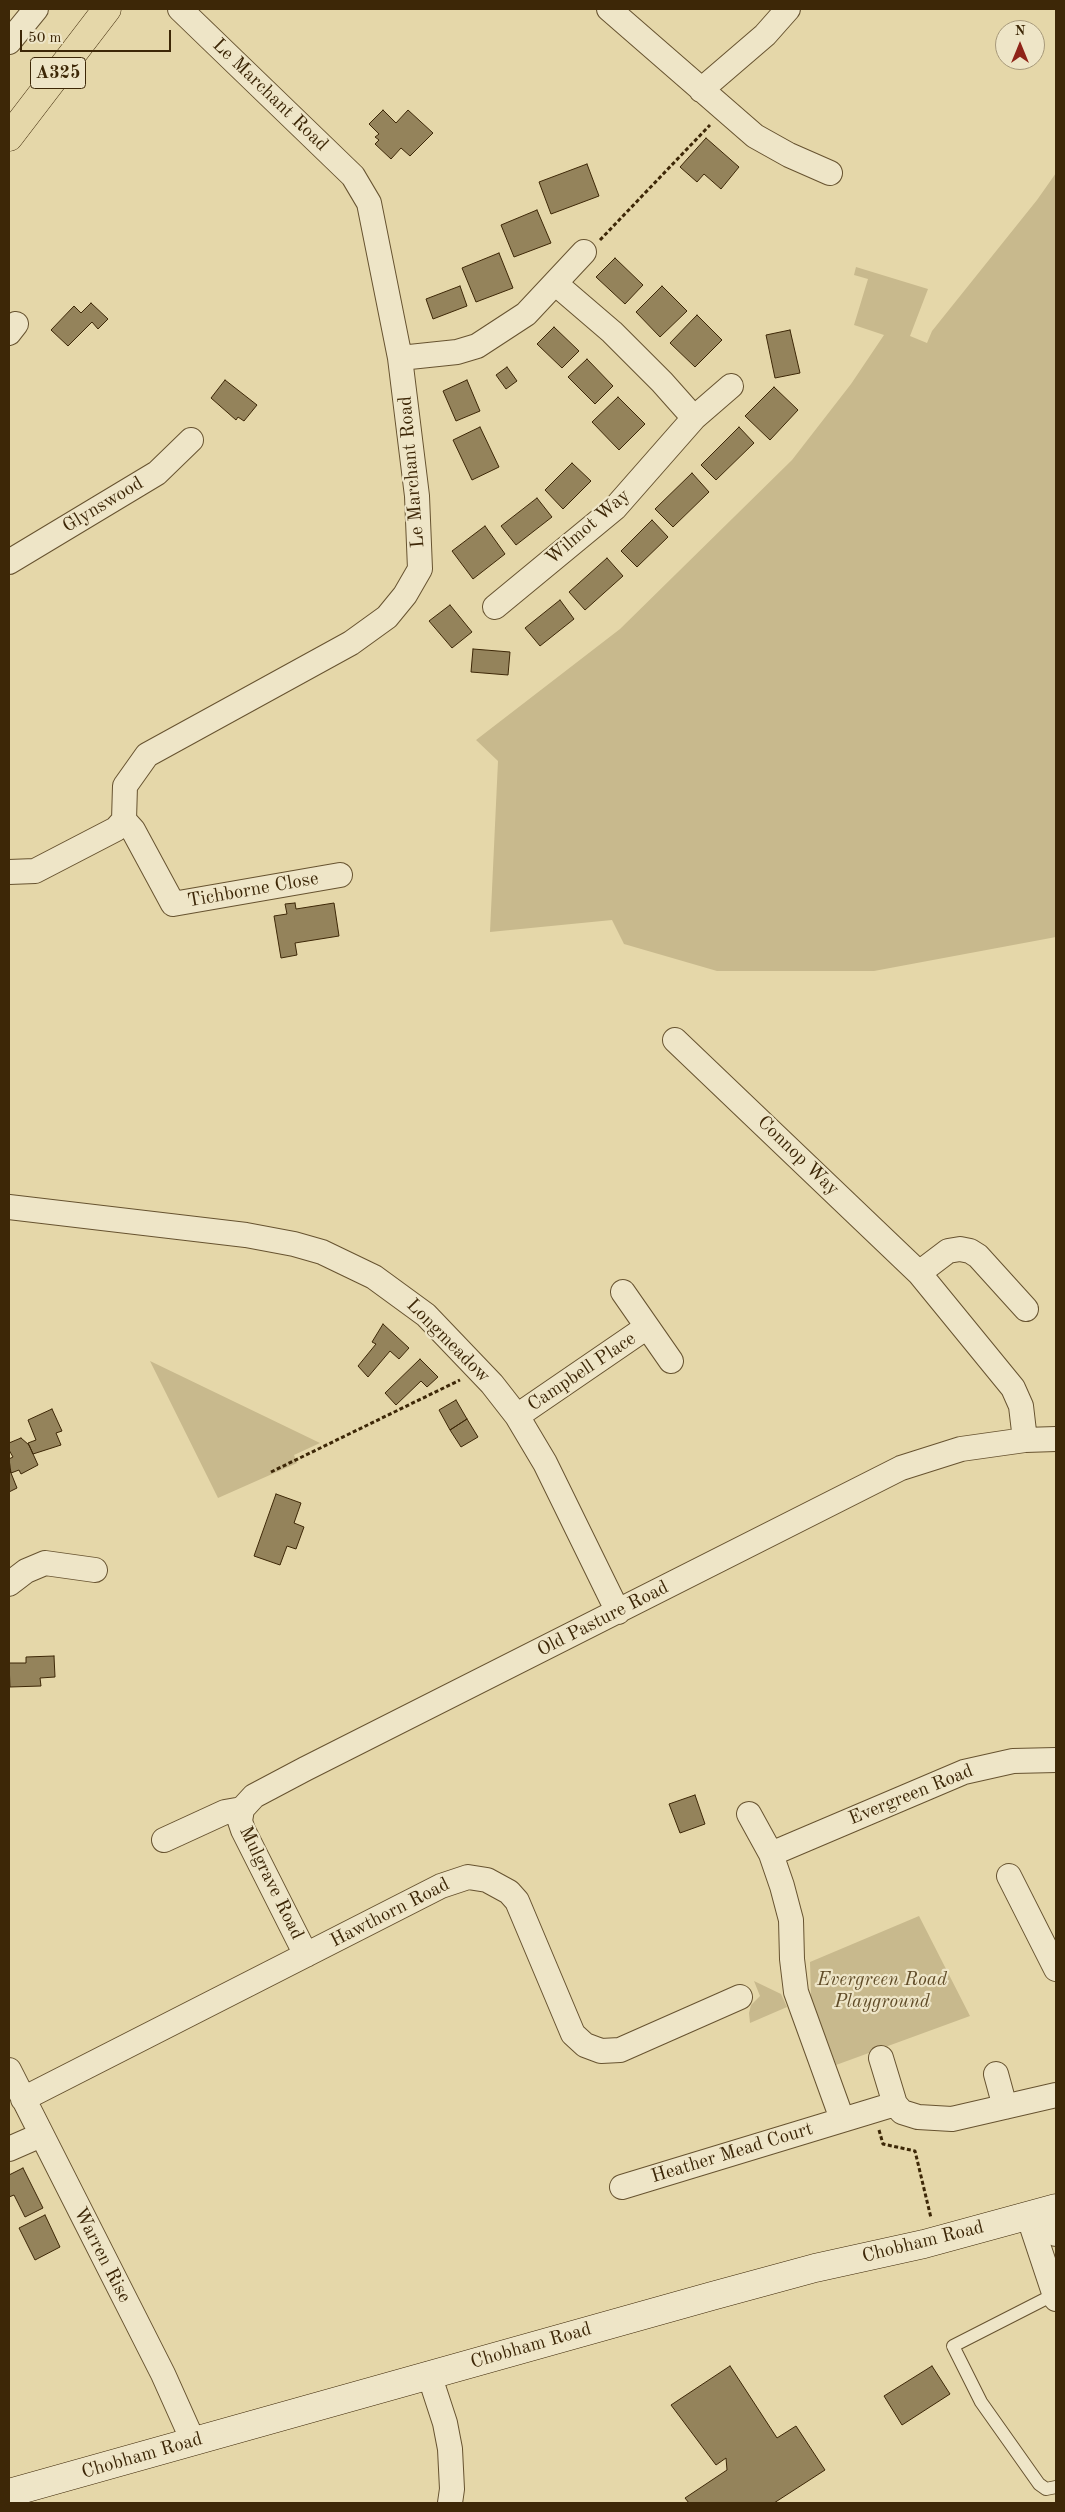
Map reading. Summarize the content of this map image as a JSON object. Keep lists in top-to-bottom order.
{
  "streets": {
    "main road": ["A325", "Chobham Road"],
    "street": [
      "Le Marchant Road",
      "Glynswood",
      "Wilmot Way",
      "Tichborne Close",
      "Connop Way",
      "Longmeadow",
      "Campbell Place",
      "Old Pasture Road",
      "Evergreen Road",
      "Mulgrave Road",
      "Hawthorn Road",
      "Heather Mead Court",
      "Warren Rise"
    ]
  },
  "crossings": [
    ["Le Marchant Road", "Tichborne Close"],
    ["Connop Way", "Old Pasture Road"],
    ["Longmeadow", "Campbell Place"],
    ["Longmeadow", "Old Pasture Road"],
    ["Old Pasture Road", "Mulgrave Road"],
    ["Mulgrave Road", "Hawthorn Road"],
    ["Hawthorn Road", "Warren Rise"],
    ["Chobham Road", "Warren Rise"]
  ],
  "parks": ["Evergreen Road Playground"],
  "scale_bar": "50 m",
  "north": "top"
}
